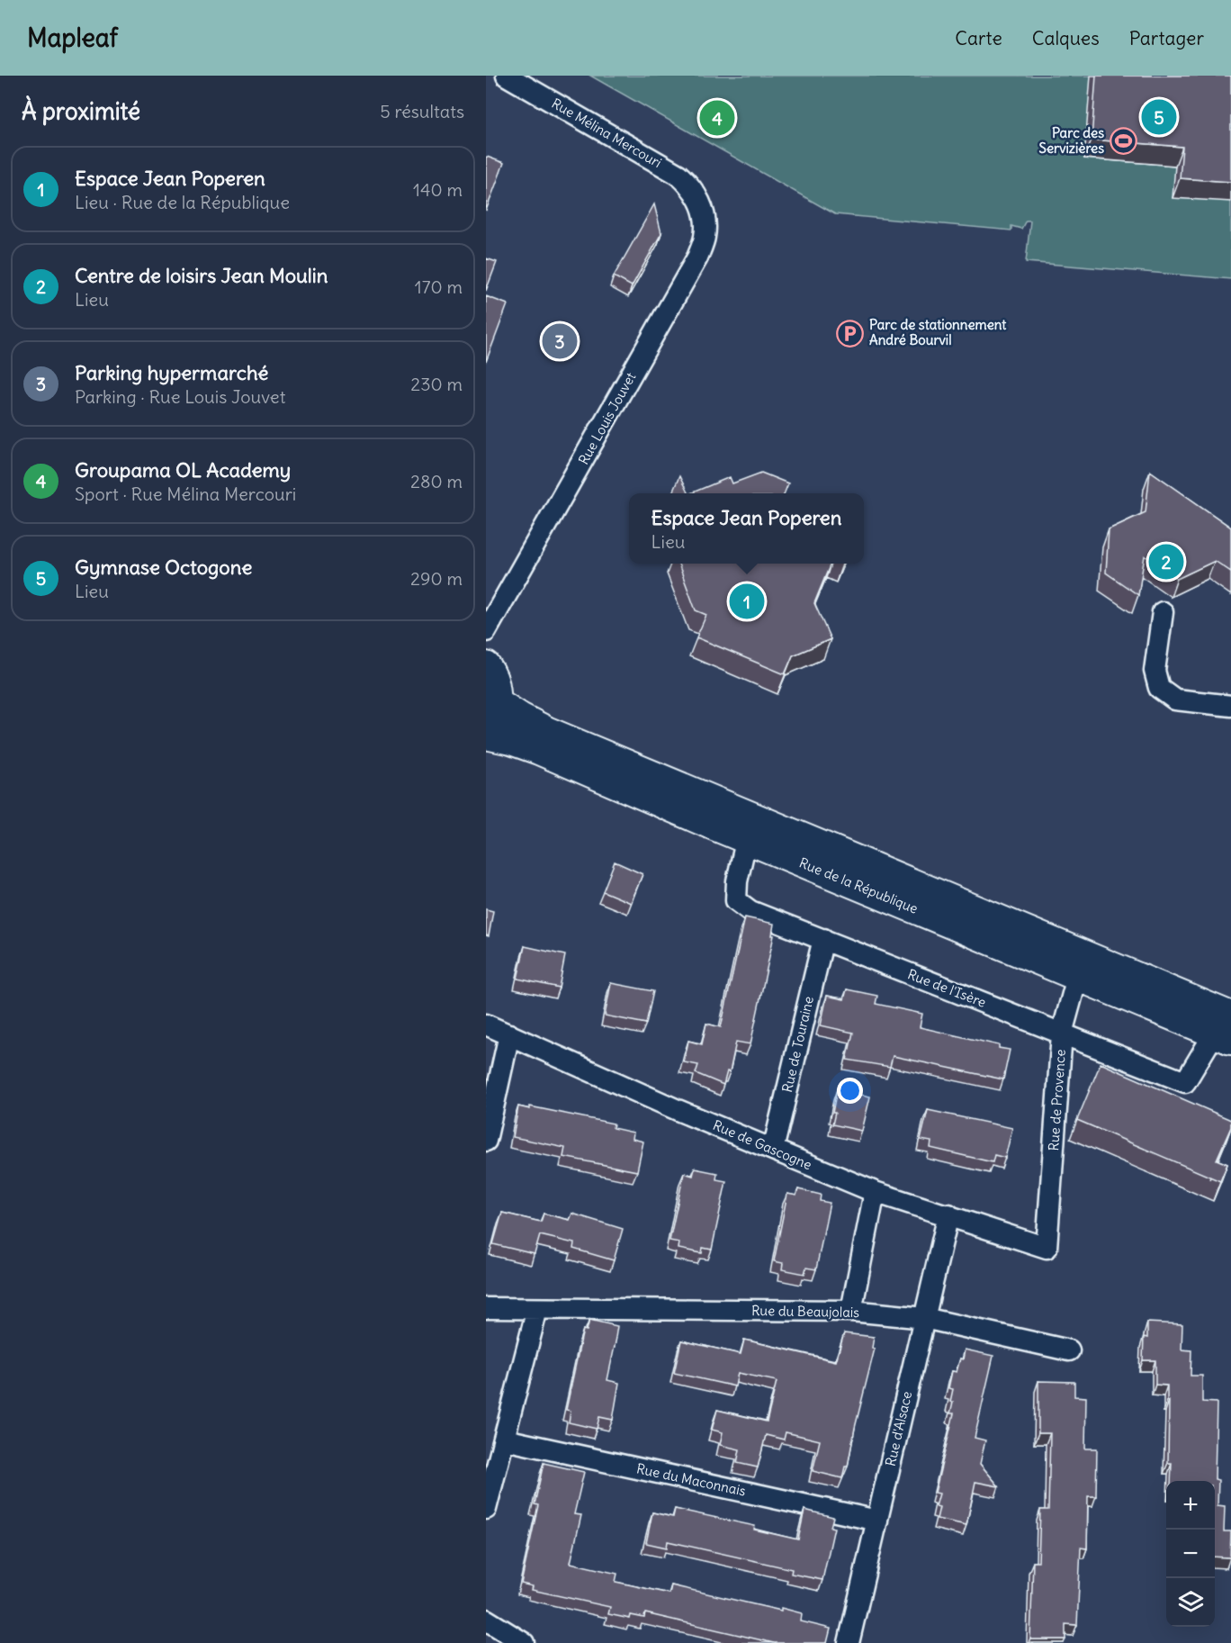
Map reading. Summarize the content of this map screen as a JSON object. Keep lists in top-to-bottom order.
{
  "streets": {
    "main road": ["Rue de la République"],
    "street": [
      "Rue Mélina Mercouri",
      "Rue Louis Jouvet",
      "Rue de l'Isère",
      "Rue de Touraine",
      "Rue de Provence",
      "Rue de Gascogne",
      "Rue du Beaujolais",
      "Rue d'Alsace",
      "Rue du Maconnais"
    ]
  },
  "crossings": [
    ["Rue Mélina Mercouri", "Rue Louis Jouvet"],
    ["Rue de la République", "Rue de l'Isère"],
    ["Rue de la République", "Rue de Provence"],
    ["Rue de l'Isère", "Rue de Touraine"],
    ["Rue de l'Isère", "Rue de Provence"],
    ["Rue de Touraine", "Rue de Gascogne"],
    ["Rue de Provence", "Rue de Gascogne"],
    ["Rue de Gascogne", "Rue d'Alsace"],
    ["Rue du Beaujolais", "Rue d'Alsace"],
    ["Rue d'Alsace", "Rue du Maconnais"]
  ],
  "places": {
    "sports": ["Parc des Servizières"],
    "parking": ["Parc de stationnement André Bourvil"]
  },
  "page": {
    "header": "Mapleaf",
    "nav": ["Carte", "Calques", "Partager"],
    "heading": ["À proximité", "5 résultats"],
    "pins": [
      "5",
      "4",
      "3",
      "2",
      "1"
    ],
    "list": [
      {
        "mark": "1",
        "name": "Espace Jean Poperen",
        "note": "Lieu · Rue de la République",
        "value": "140 m"
      },
      {
        "mark": "2",
        "name": "Centre de loisirs Jean Moulin",
        "note": "Lieu",
        "value": "170 m"
      },
      {
        "mark": "3",
        "name": "Parking hypermarché",
        "note": "Parking · Rue Louis Jouvet",
        "value": "230 m"
      },
      {
        "mark": "4",
        "name": "Groupama OL Academy",
        "note": "Sport · Rue Mélina Mercouri",
        "value": "280 m"
      },
      {
        "mark": "5",
        "name": "Gymnase Octogone",
        "note": "Lieu",
        "value": "290 m"
      }
    ],
    "popup": ["Espace Jean Poperen", "Lieu"],
    "map_buttons": ["+", "−"]
  }
}
